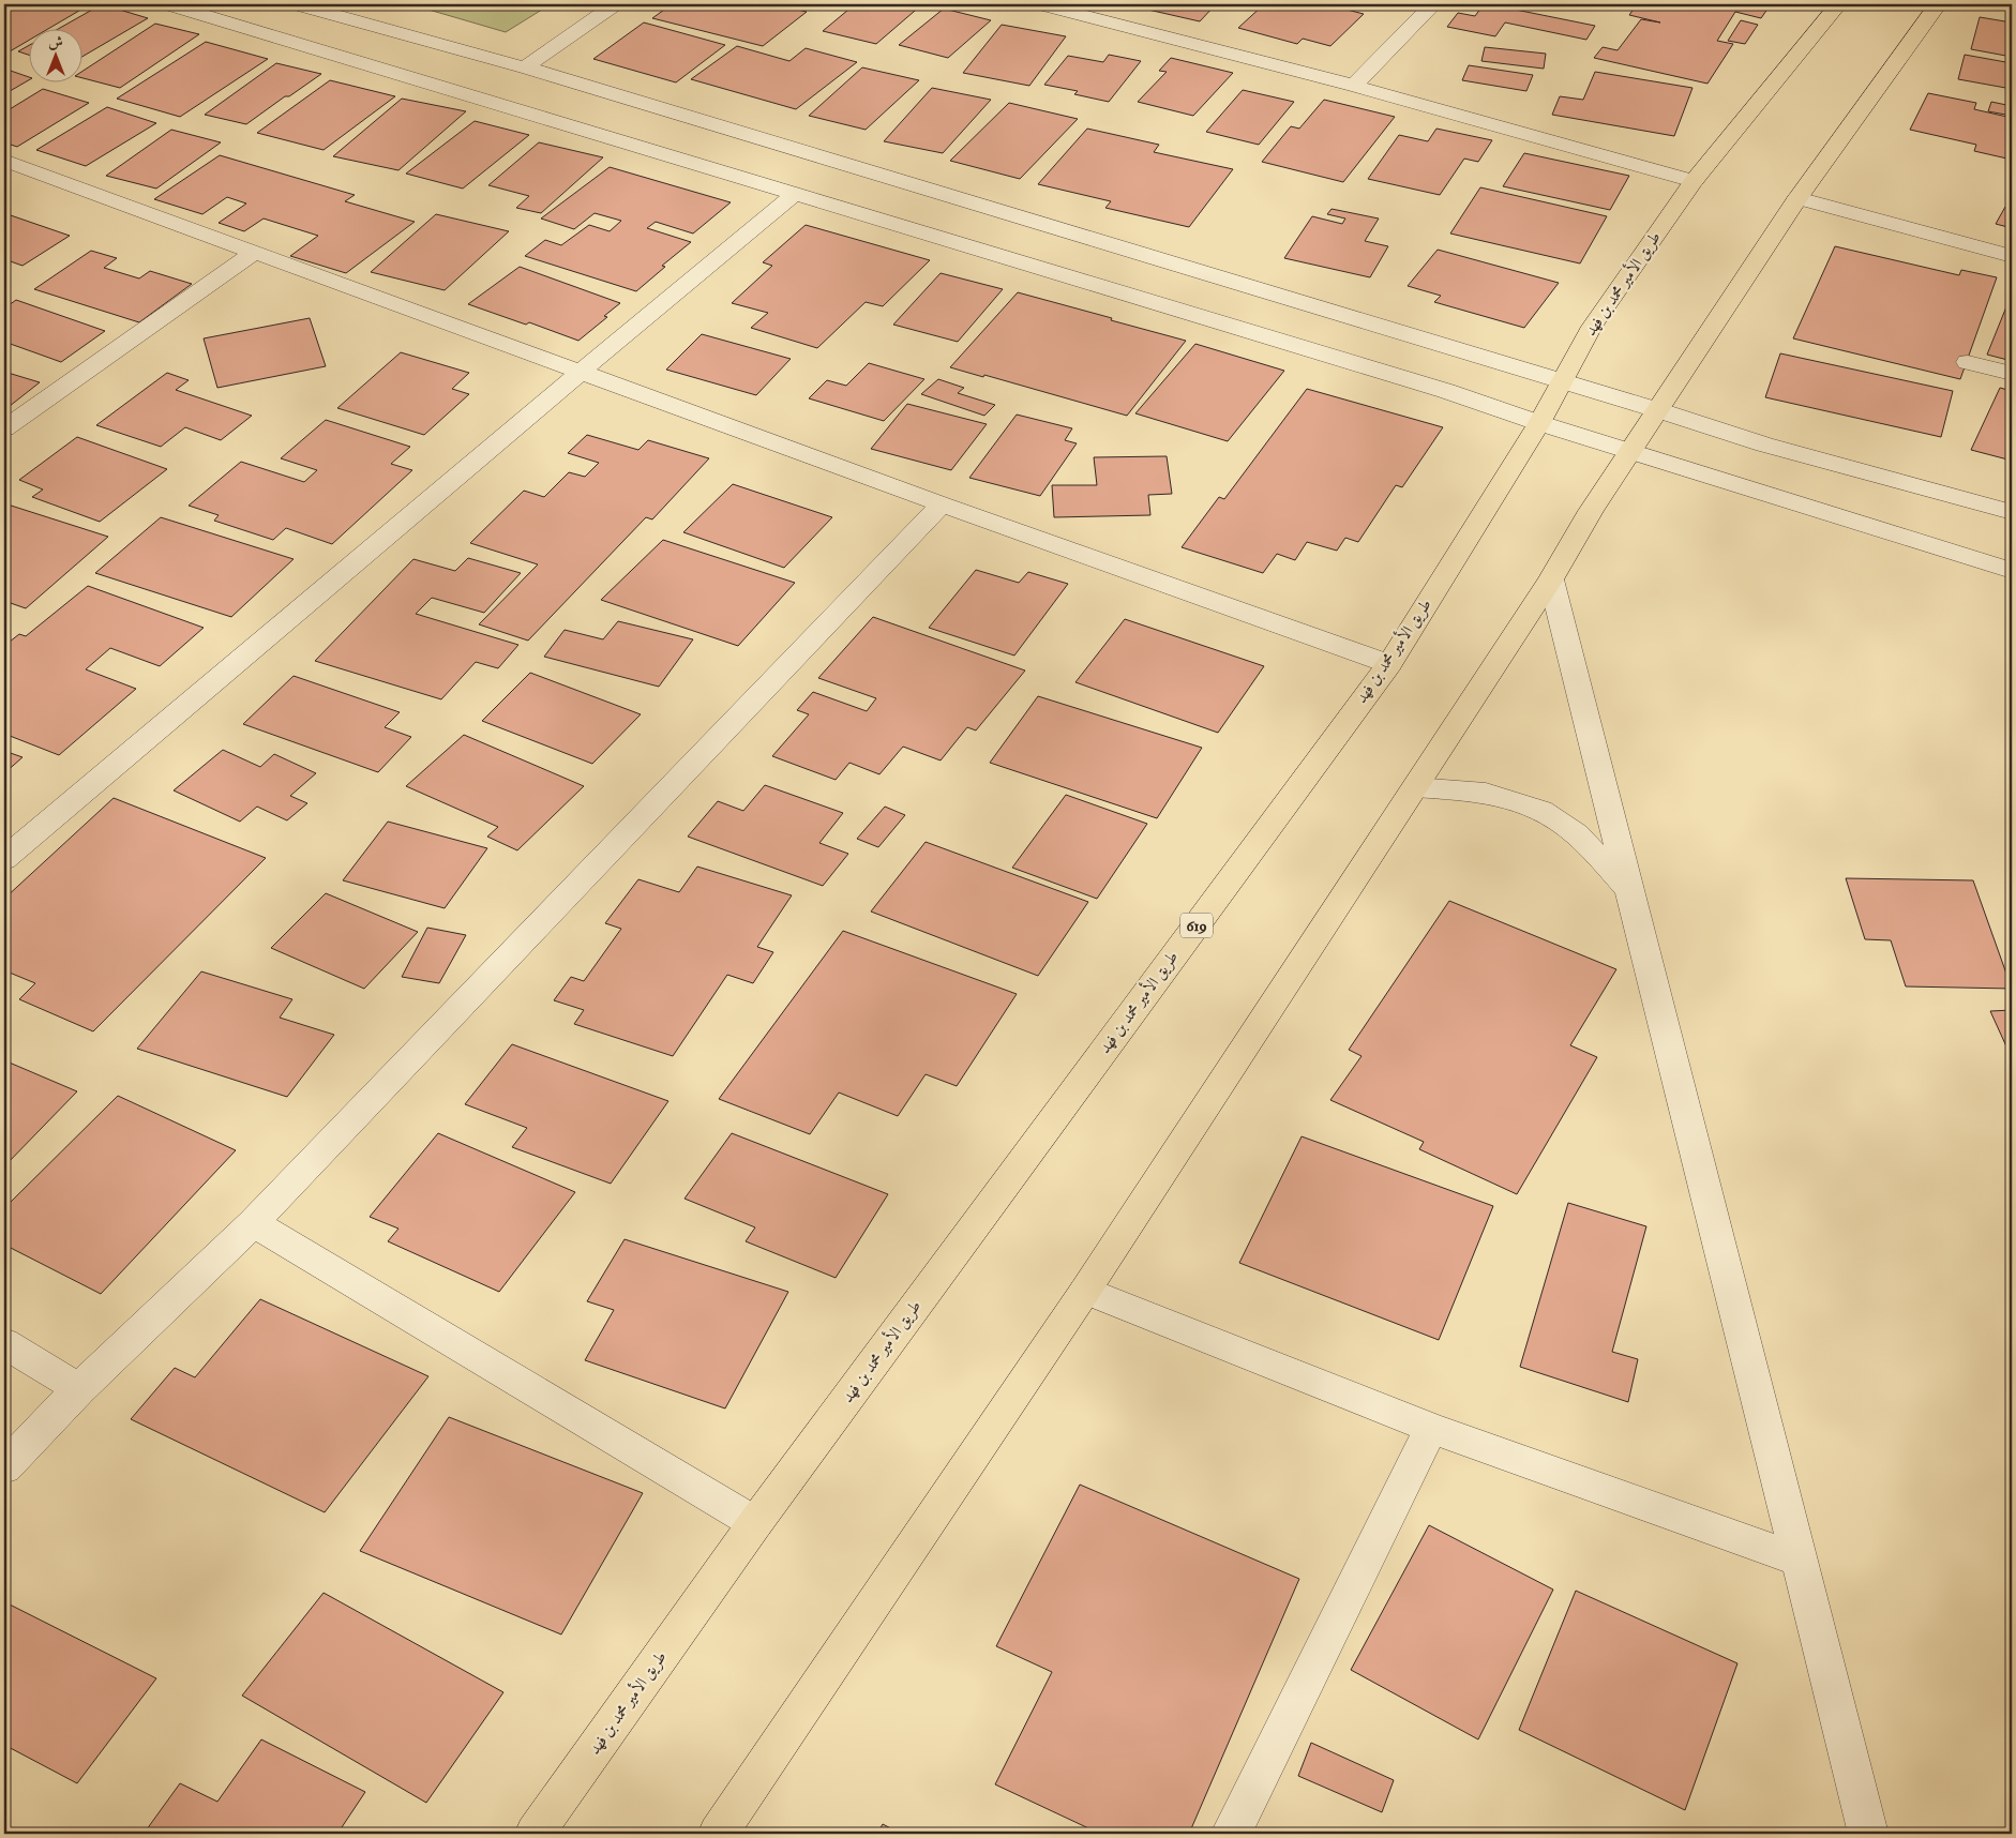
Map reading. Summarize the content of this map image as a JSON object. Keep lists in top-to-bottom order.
{
  "streets": {
    "highway": ["طريق الأمير محمد بن فهد", "619"]
  },
  "north": "top"
}
